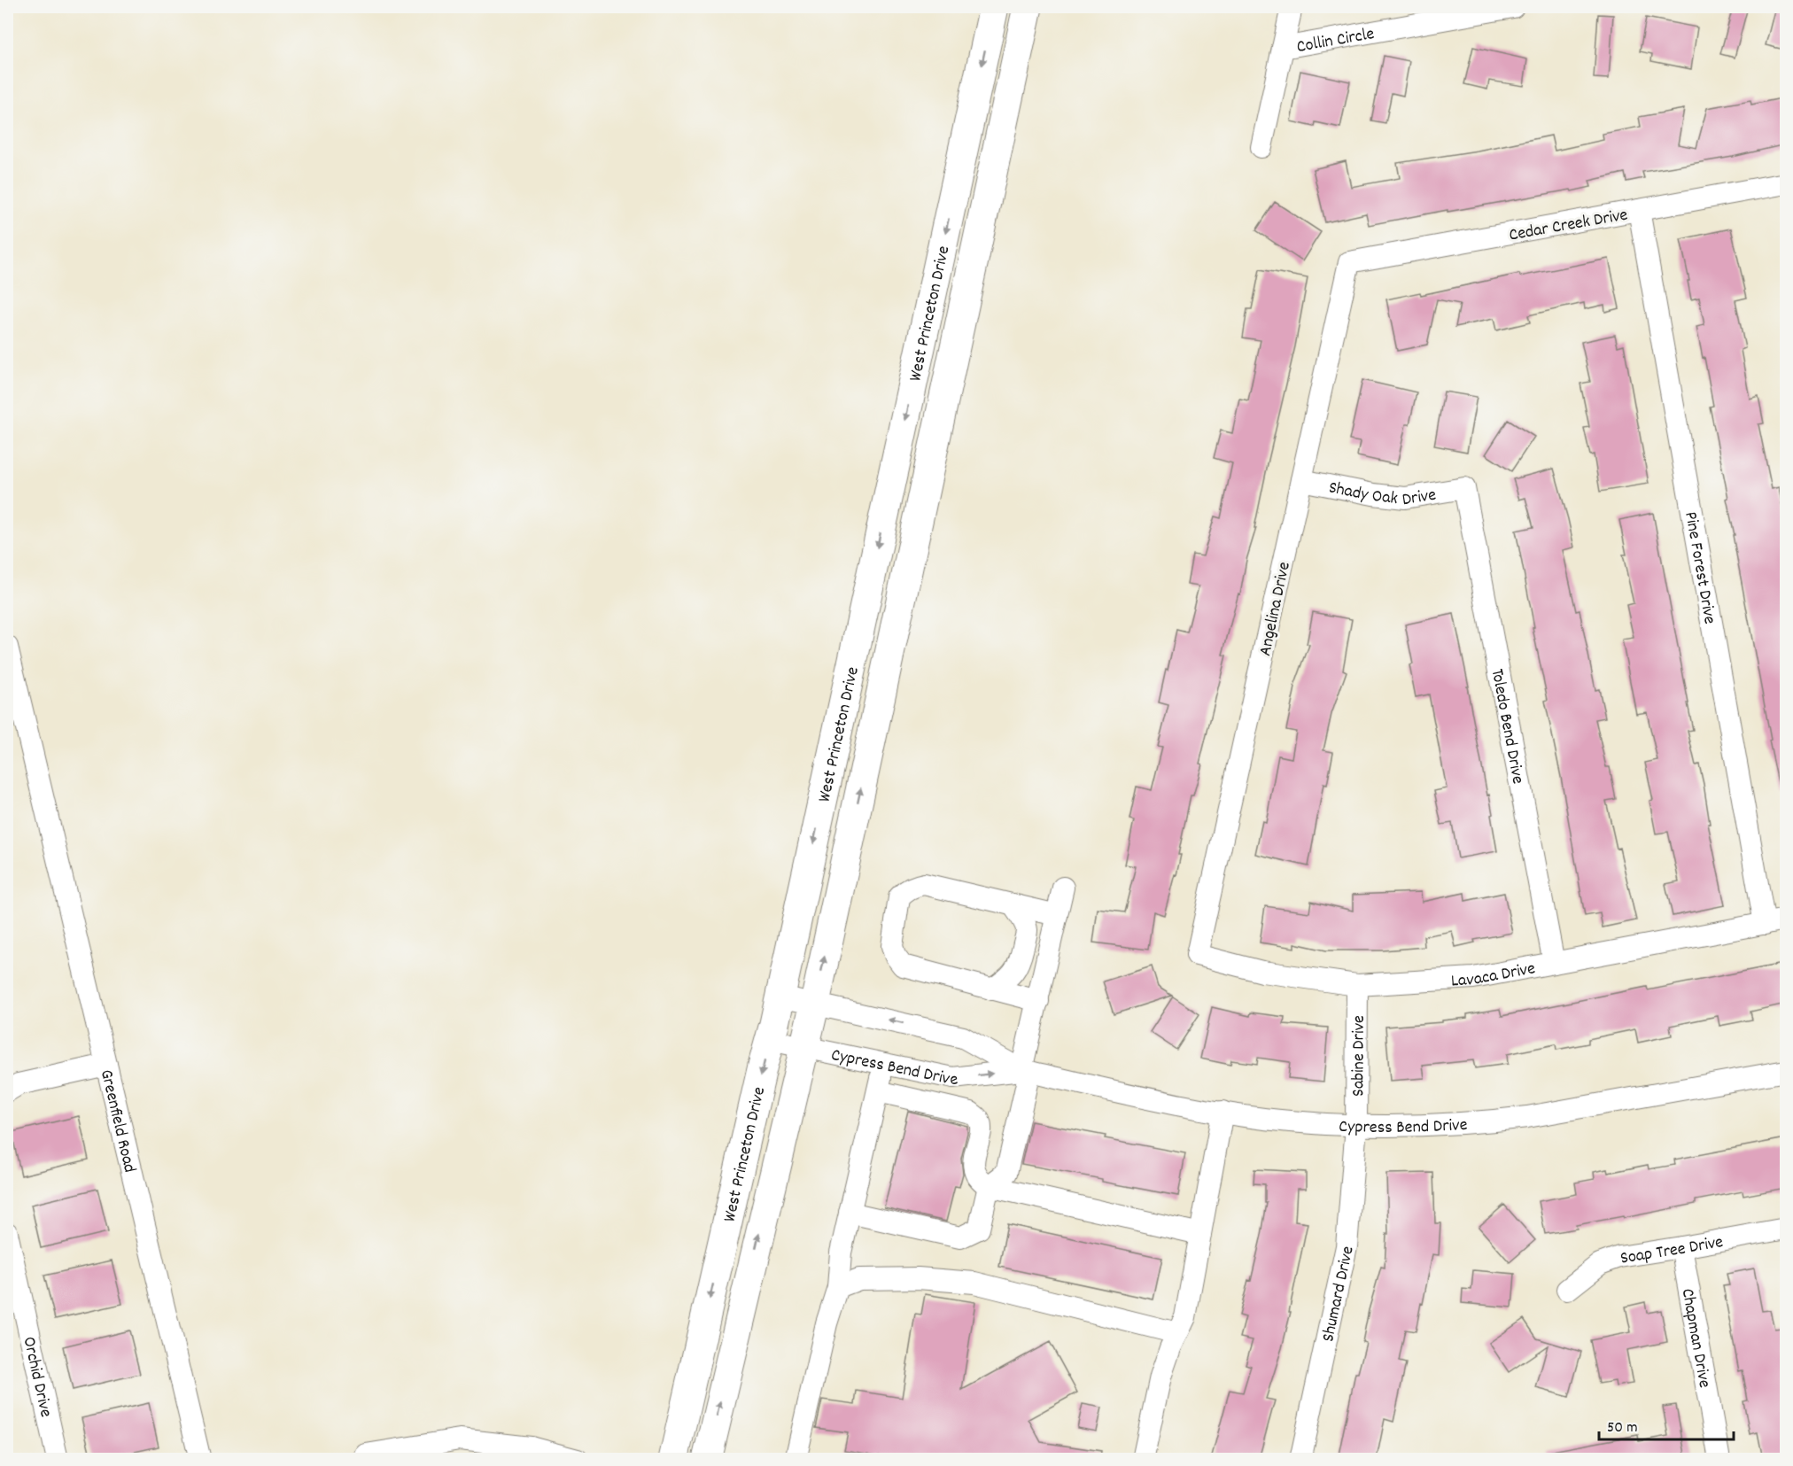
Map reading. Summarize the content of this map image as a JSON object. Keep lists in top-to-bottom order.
{
  "streets": {
    "highway": ["West Princeton Drive"],
    "street": [
      "Collin Circle",
      "Cedar Creek Drive",
      "Shady Oak Drive",
      "Pine Forest Drive",
      "Angelina Drive",
      "Toledo Bend Drive",
      "Lavaca Drive",
      "Sabine Drive",
      "Cypress Bend Drive",
      "Greenfield Road",
      "Soap Tree Drive",
      "Shumard Drive",
      "Chapman Drive",
      "Orchid Drive"
    ]
  },
  "crossings": [
    ["Cedar Creek Drive", "Pine Forest Drive"],
    ["Cedar Creek Drive", "Angelina Drive"],
    ["West Princeton Drive", "Cypress Bend Drive"],
    ["Shady Oak Drive", "Angelina Drive"],
    ["Shady Oak Drive", "Toledo Bend Drive"],
    ["Pine Forest Drive", "Lavaca Drive"],
    ["Angelina Drive", "Lavaca Drive"],
    ["Toledo Bend Drive", "Lavaca Drive"],
    ["Lavaca Drive", "Sabine Drive"],
    ["Sabine Drive", "Cypress Bend Drive"],
    ["Sabine Drive", "Shumard Drive"],
    ["Cypress Bend Drive", "Shumard Drive"],
    ["Soap Tree Drive", "Chapman Drive"]
  ],
  "scale_bar": "50 m"
}
